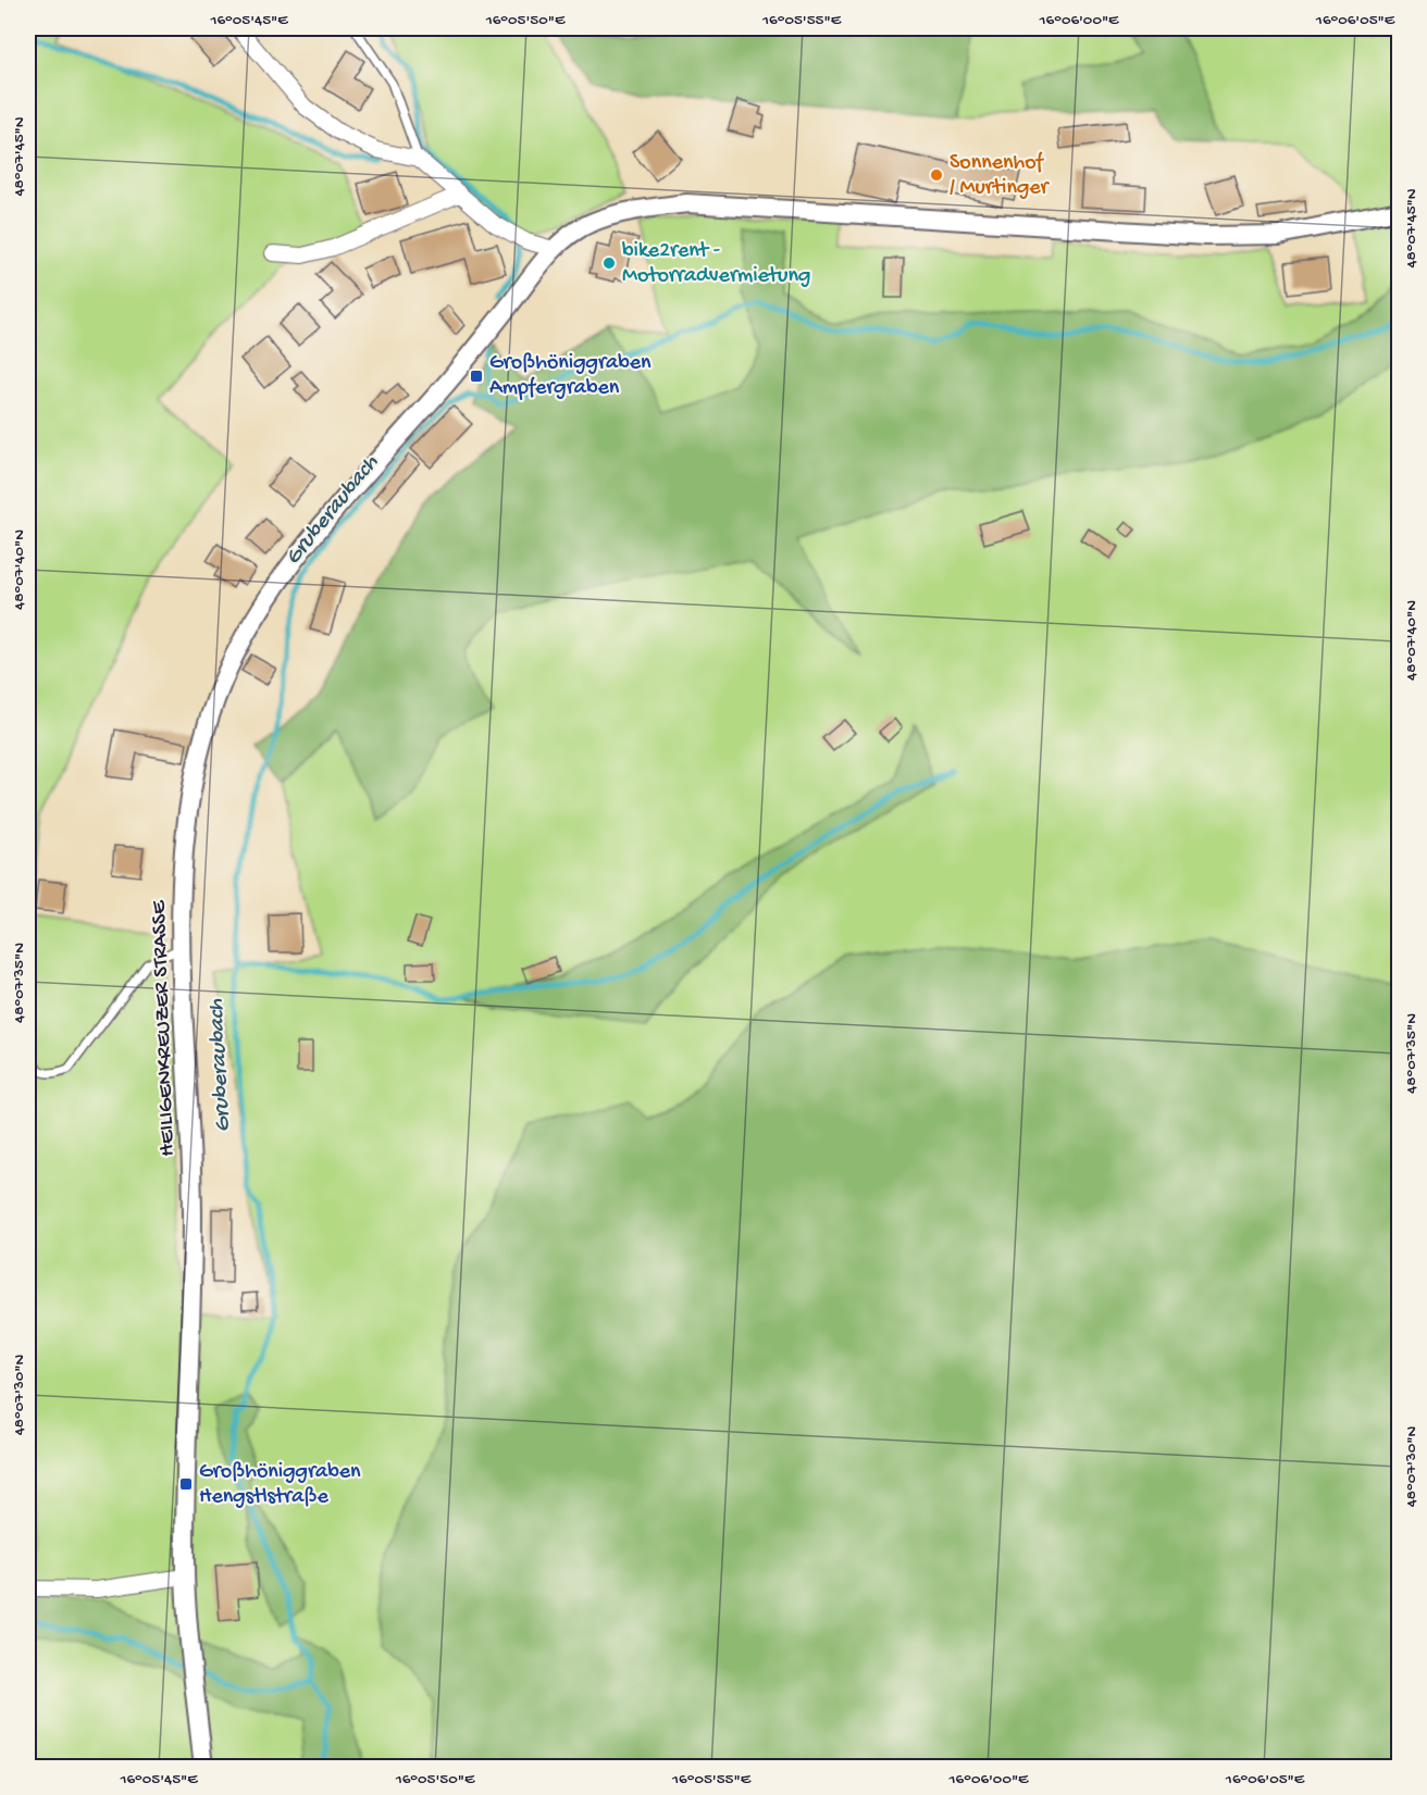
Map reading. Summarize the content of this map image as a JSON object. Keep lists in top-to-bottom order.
{
  "streets": {
    "street": ["HEILIGENKREUZER STRASSE"]
  },
  "water": ["Gruberaubach"],
  "places": {
    "other": ["Sonnenhof / Murtinger", "bike2rent - Motorradvermietung"],
    "transit": ["Großhöniggraben Ampfergraben", "Großhöniggraben Hengstlstraße"]
  },
  "coordinates": [
    "16°05'45\"E",
    "16°05'50\"E",
    "16°05'55\"E",
    "16°06'00\"E",
    "16°06'05\"E",
    "48°07'45\"N",
    "48°07'40\"N",
    "48°07'35\"N",
    "48°07'30\"N"
  ]
}
